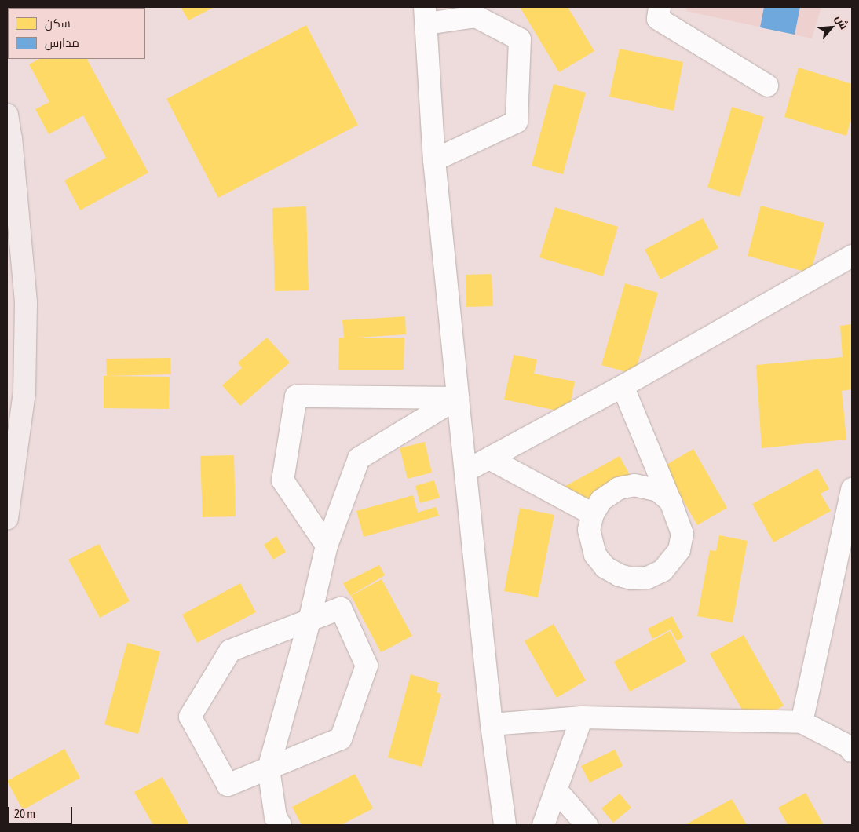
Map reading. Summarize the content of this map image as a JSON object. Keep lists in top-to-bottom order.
{
  "legend": ["سكن", "مدارس"],
  "scale_bar": "20 m",
  "north": "top right"
}
